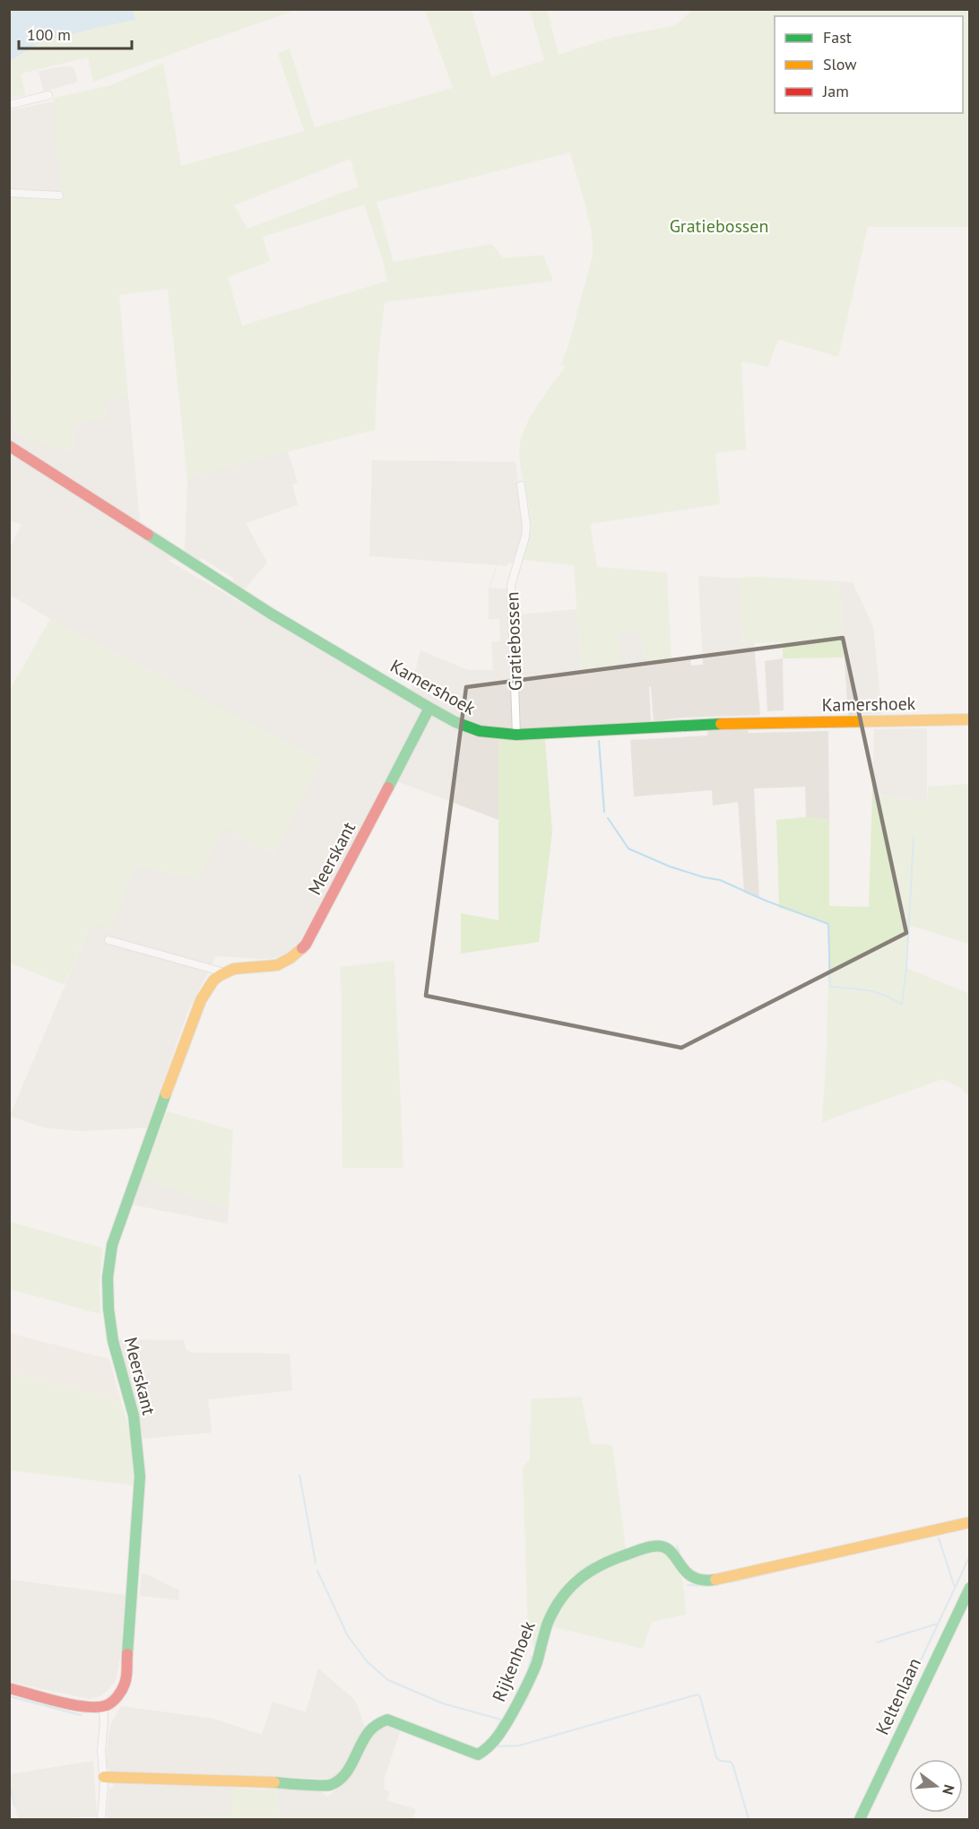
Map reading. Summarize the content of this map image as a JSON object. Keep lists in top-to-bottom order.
{
  "streets": {
    "street": [
      "Gratiebossen",
      "Kamershoek",
      "Meerskant",
      "Rijkenhoek",
      "Keltenlaan"
    ]
  },
  "crossings": [
    ["Gratiebossen", "Kamershoek"],
    ["Kamershoek", "Meerskant"]
  ],
  "parks": ["Gratiebossen"],
  "legend": ["Fast", "Slow", "Jam"],
  "scale_bar": "100 m",
  "north": "right"
}
